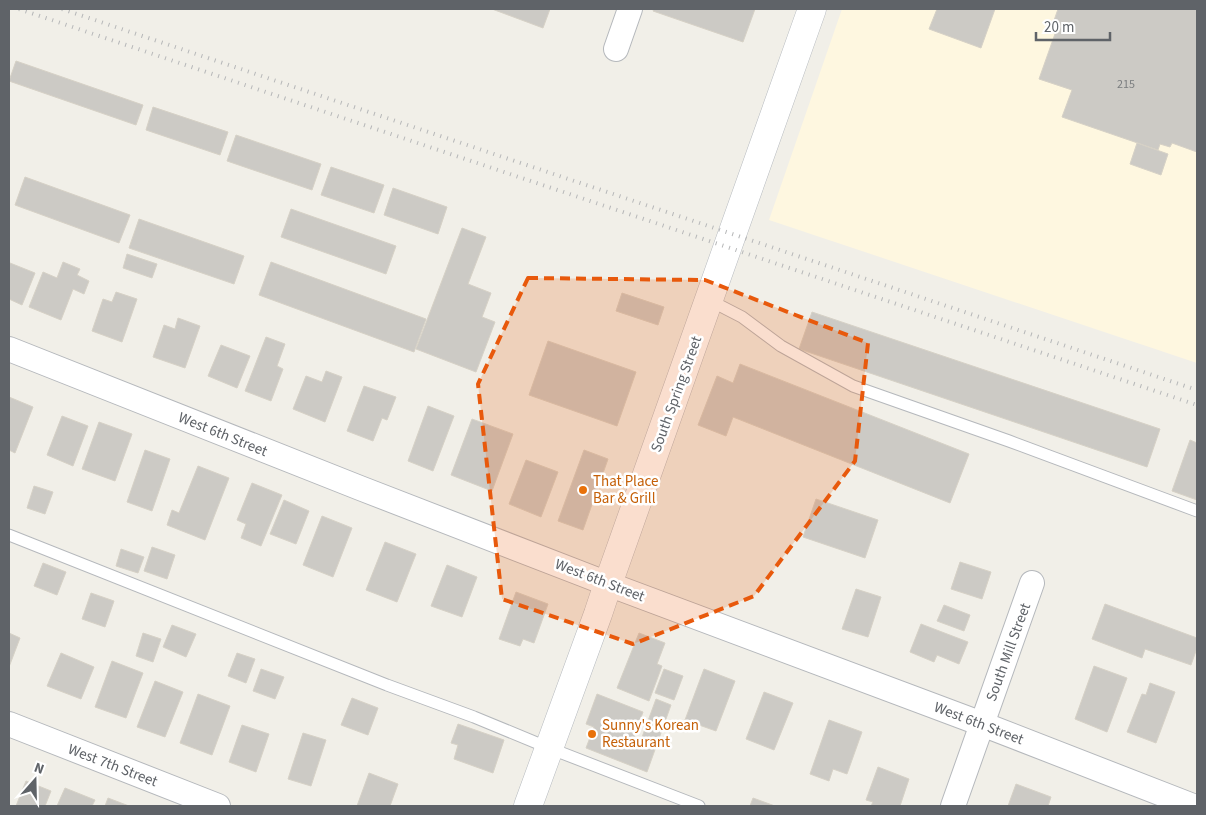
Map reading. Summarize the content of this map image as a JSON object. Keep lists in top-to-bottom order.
{
  "streets": {
    "street": [
      "South Spring Street",
      "West 6th Street",
      "South Mill Street",
      "West 7th Street"
    ]
  },
  "crossings": [
    ["South Spring Street", "West 6th Street"],
    ["West 6th Street", "South Mill Street"]
  ],
  "places": ["That Place Bar & Grill", "Sunny's Korean Restaurant"],
  "house_numbers": ["215"],
  "scale_bar": "20 m",
  "north": "top"
}
